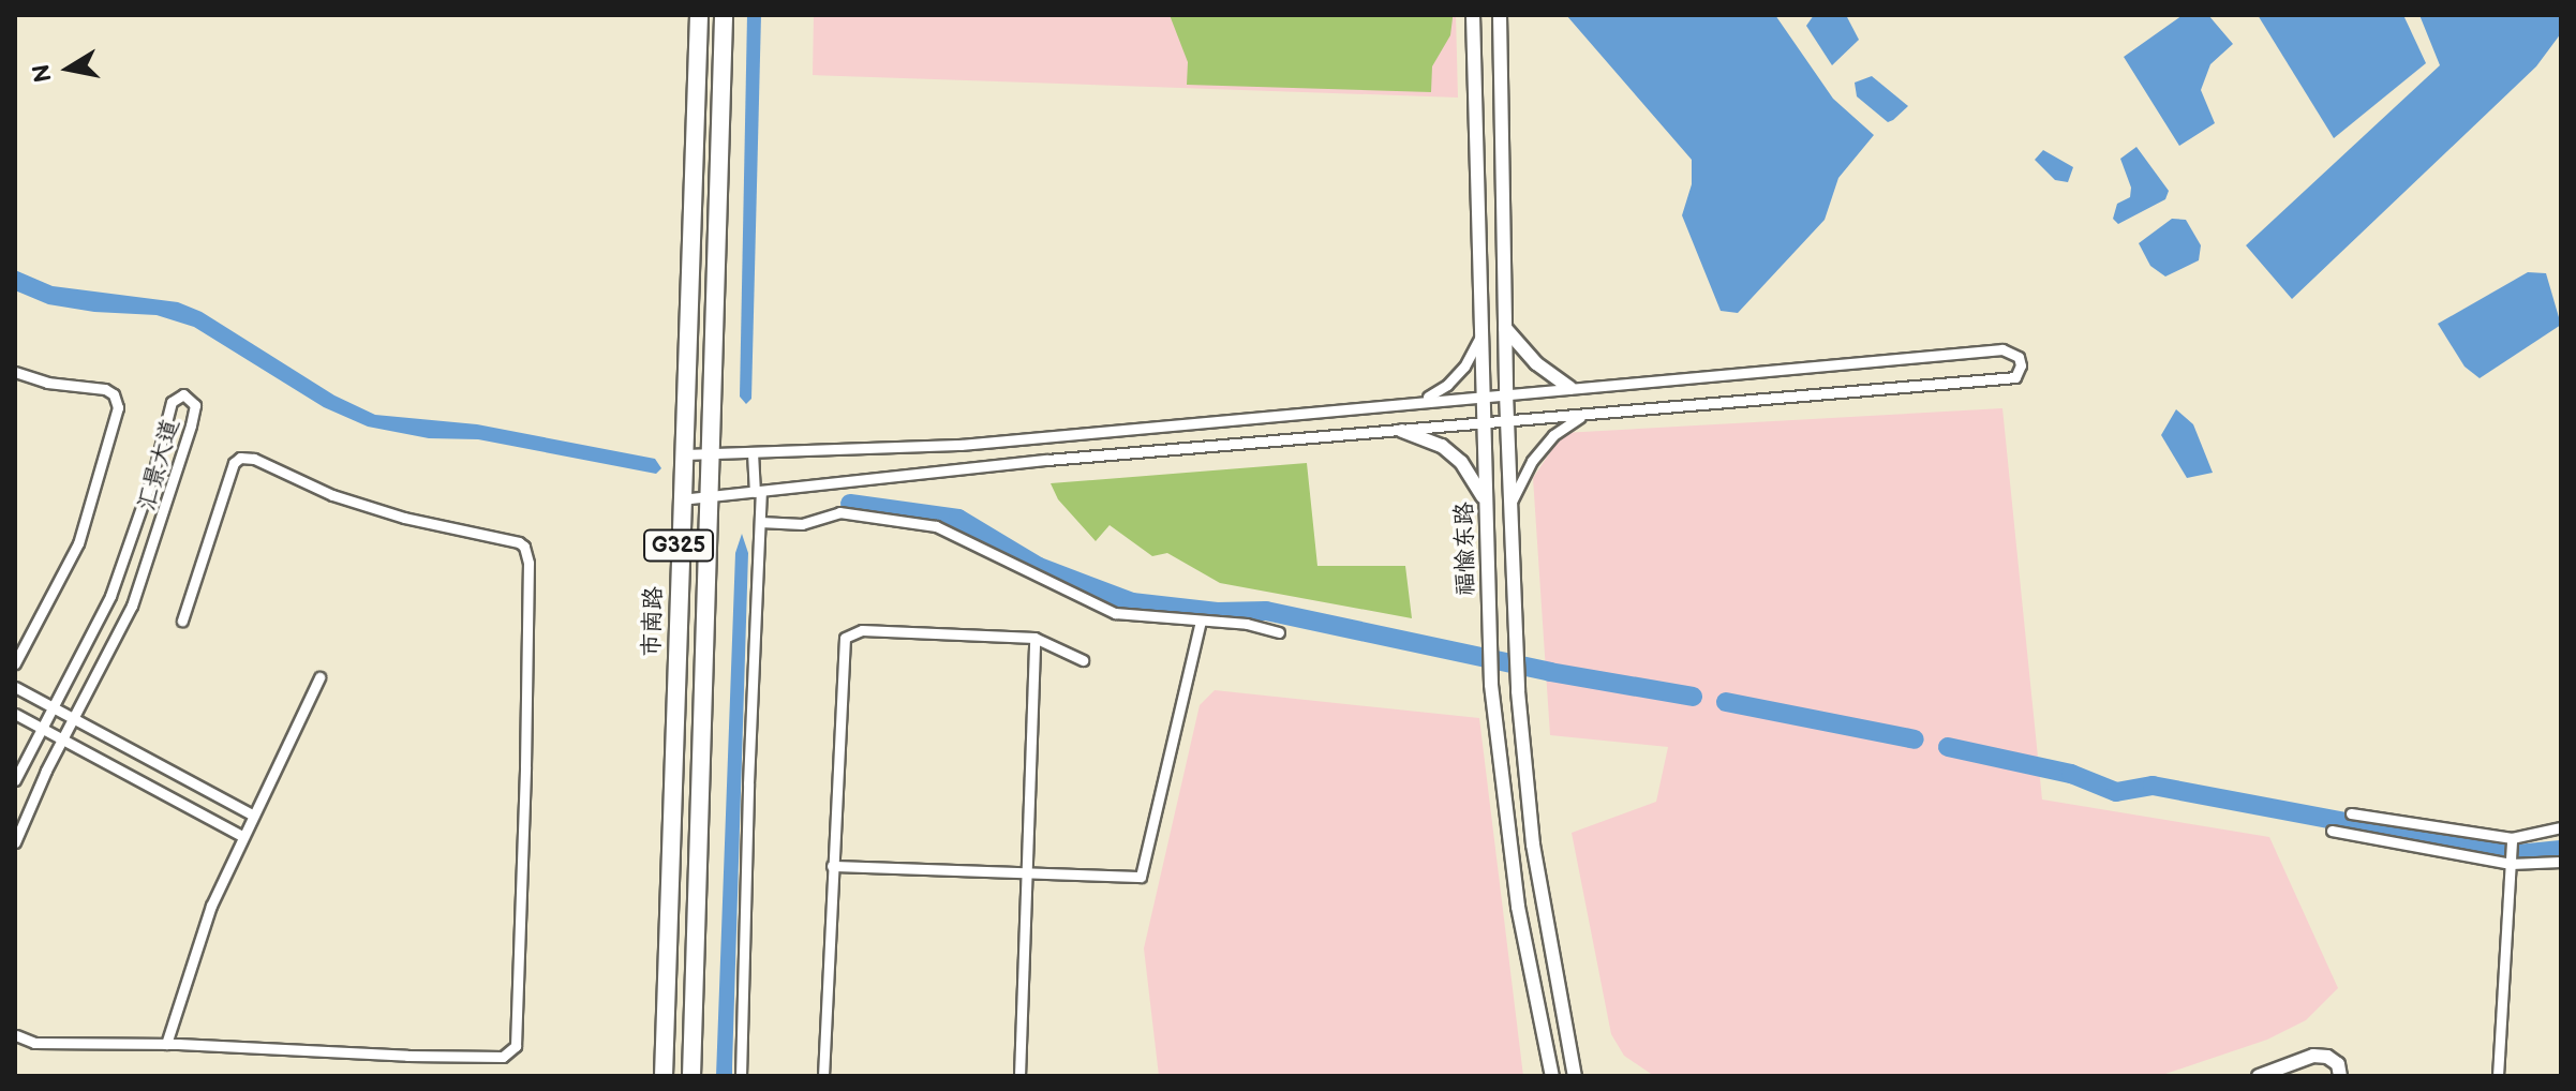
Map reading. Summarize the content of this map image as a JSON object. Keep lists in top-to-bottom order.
{
  "streets": {
    "highway": ["G325", "市南路"],
    "street": ["汇景大道", "福愉东路"]
  },
  "north": "left"
}
